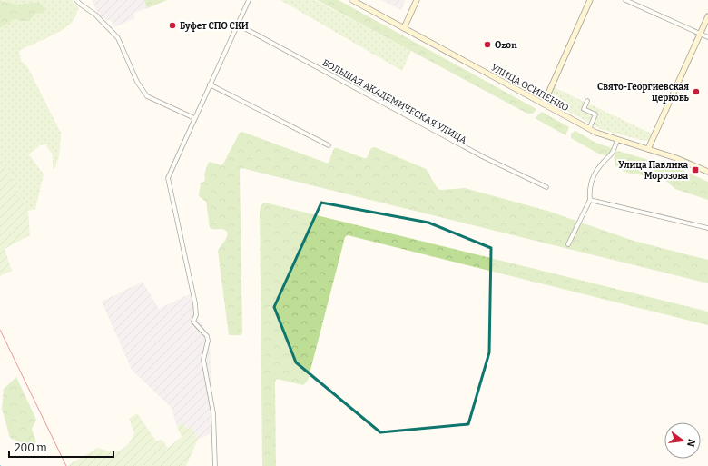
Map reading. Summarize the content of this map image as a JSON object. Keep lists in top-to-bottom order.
{
  "streets": {
    "main road": ["УЛИЦА ОСИПЕНКО"],
    "street": ["БОЛЬШАЯ АКАДЕМИЧЕСКАЯ УЛИЦА"]
  },
  "places": {
    "other": ["Буфет СПО СКИ", "Ozon", "Свято-Георгиевская церковь"],
    "transit": ["Улица Павлика Морозова"]
  },
  "scale_bar": "200 m",
  "north": "right"
}
